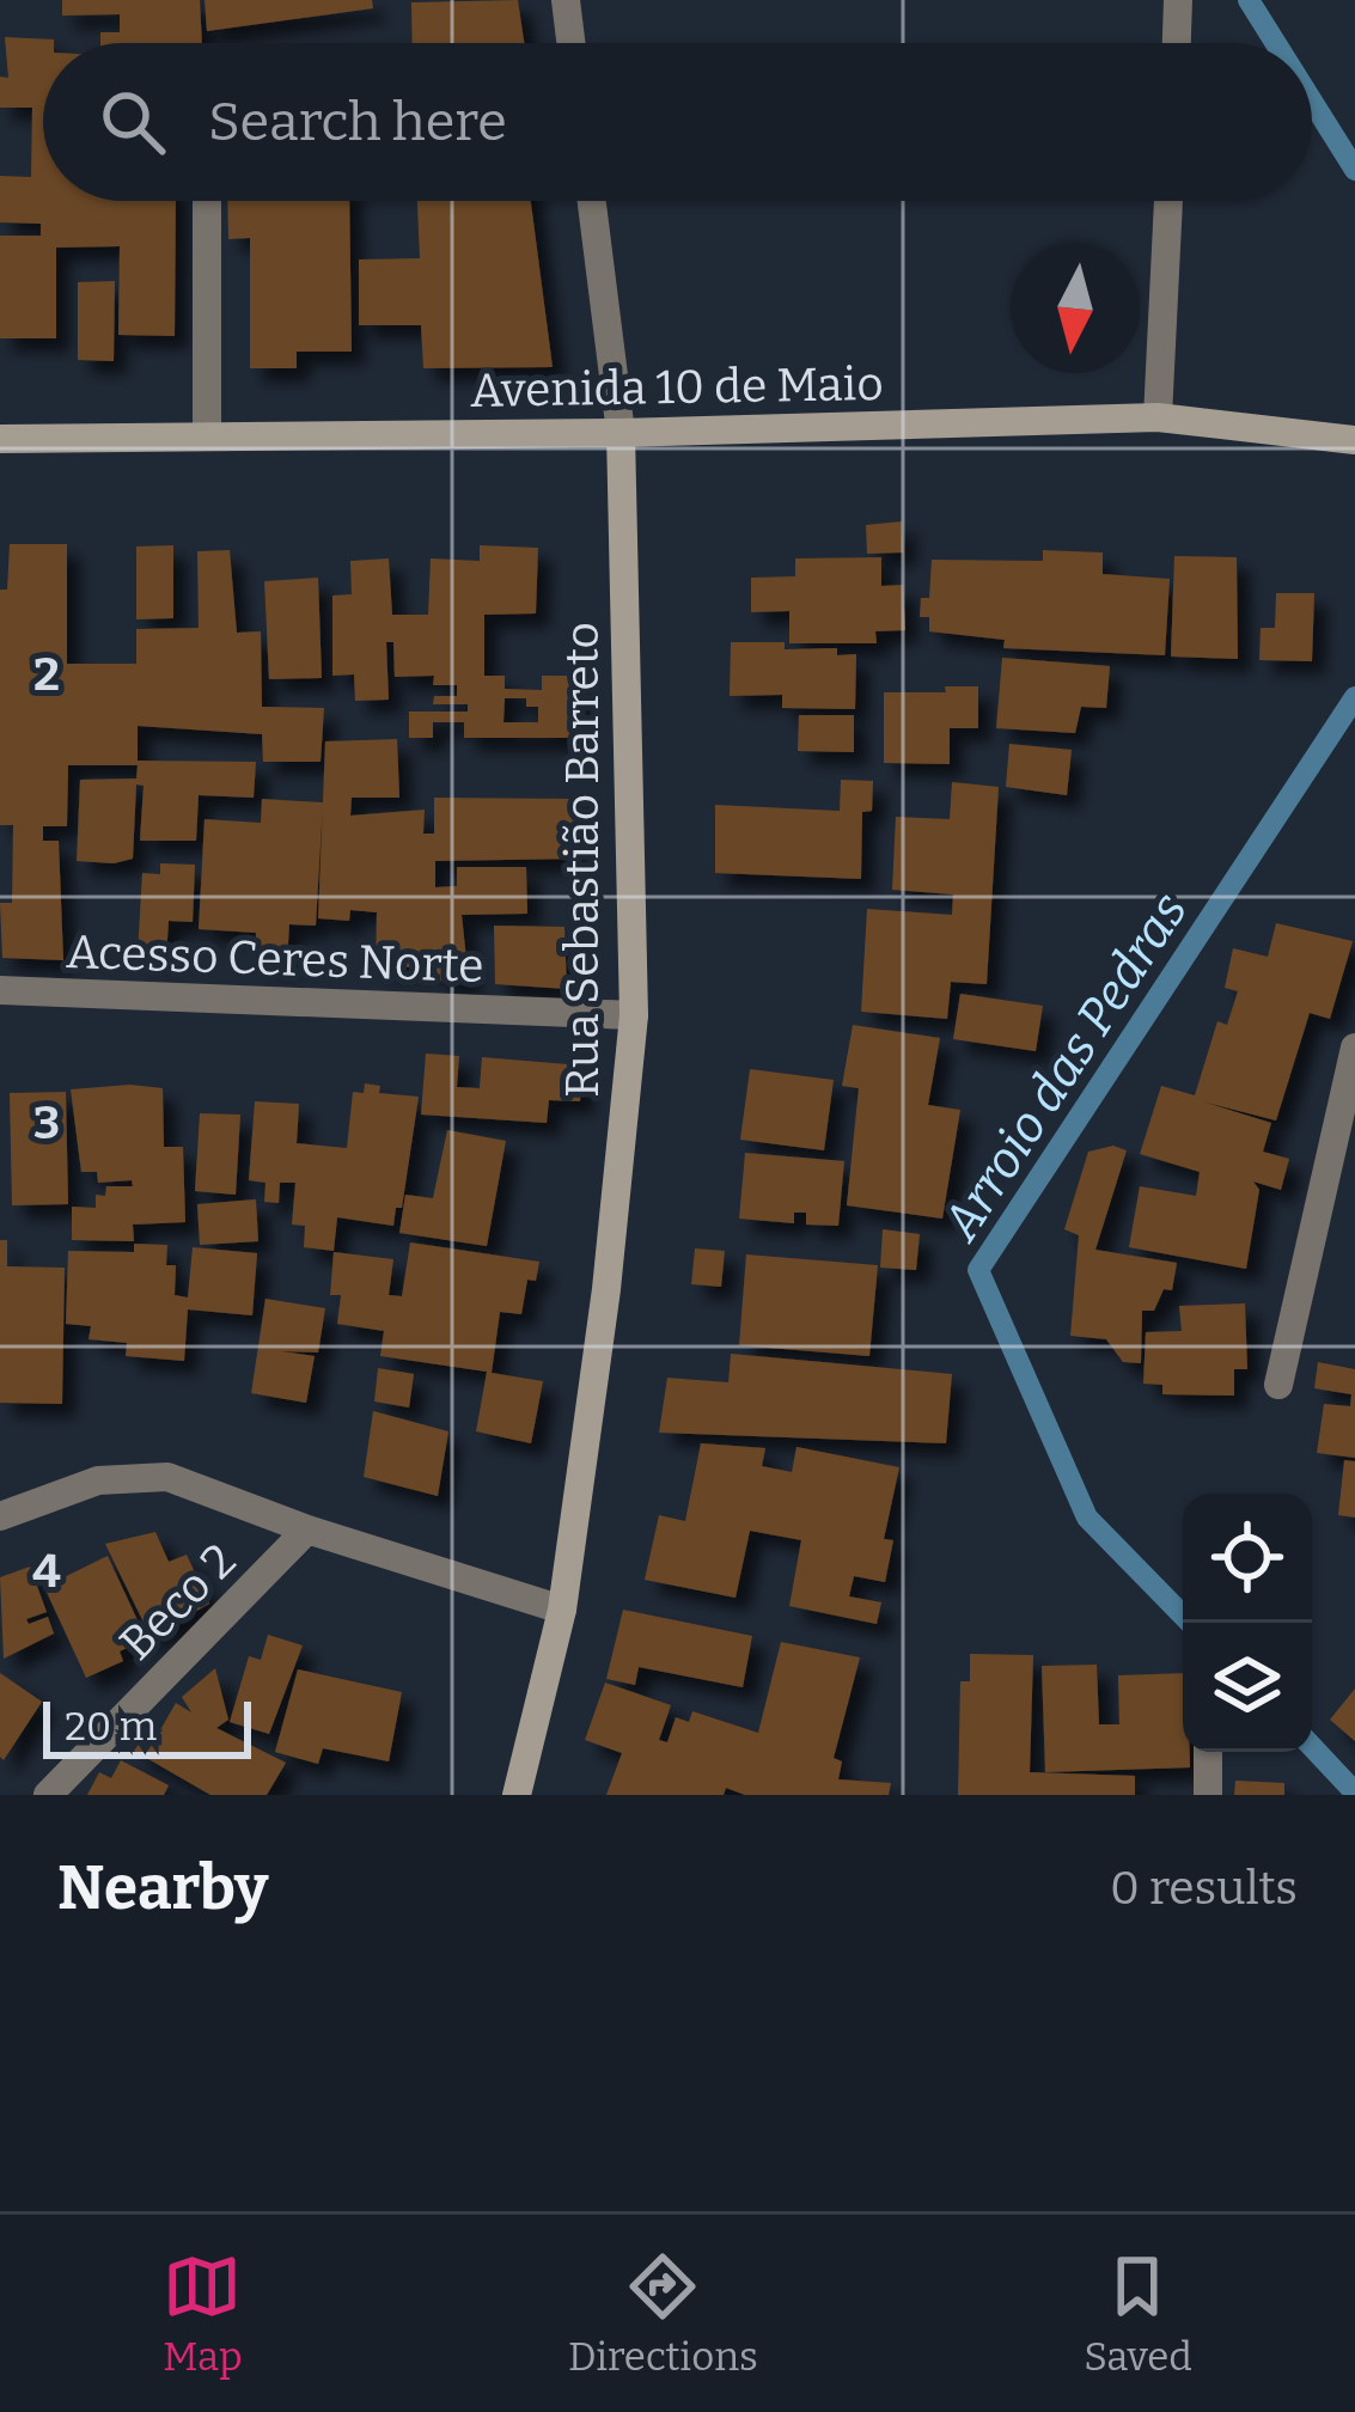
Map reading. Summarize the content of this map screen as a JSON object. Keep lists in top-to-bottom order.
{
  "streets": {
    "street": [
      "Avenida 10 de Maio",
      "Rua Sebastião Barreto",
      "Acesso Ceres Norte",
      "Beco 2"
    ]
  },
  "crossings": [
    ["Avenida 10 de Maio", "Rua Sebastião Barreto"],
    ["Rua Sebastião Barreto", "Acesso Ceres Norte"]
  ],
  "water": ["Arroio das Pedras"],
  "scale_bar": "20 m",
  "north": "bottom",
  "page": {
    "search": "Search here",
    "scale": "20 m",
    "heading": ["Nearby", "0 results"],
    "nav": ["Map", "Directions", "Saved"]
  },
  "grid": {
    "rows": ["2", "3", "4"]
  }
}
